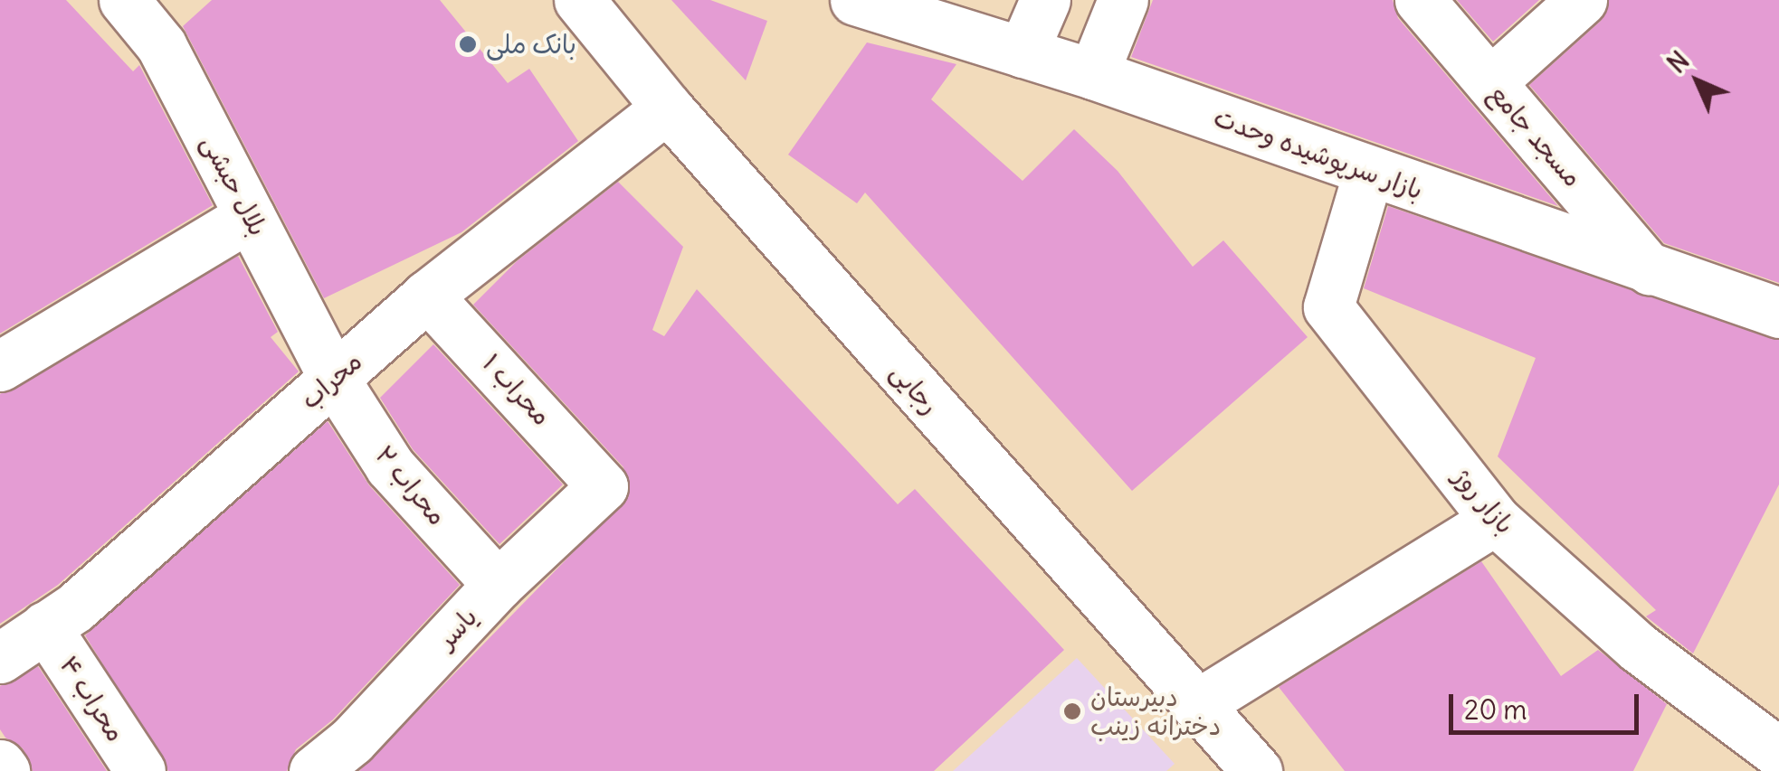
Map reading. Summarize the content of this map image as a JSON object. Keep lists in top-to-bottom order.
{
  "streets": {
    "street": [
      "مسجد جامع",
      "بازار سرپوشیده وحدت",
      "بلال حبشی",
      "محراب",
      "رجایی",
      "محراب ۱",
      "محراب ۲",
      "بازار روژ",
      "یاسر",
      "محراب ۴"
    ]
  },
  "crossings": [
    ["مسجد جامع", "بازار سرپوشیده وحدت"],
    ["بازار سرپوشیده وحدت", "بازار روژ"],
    ["بلال حبشی", "محراب"],
    ["بلال حبشی", "محراب ۲"],
    ["محراب", "رجایی"],
    ["محراب", "محراب ۱"],
    ["محراب", "محراب ۲"],
    ["محراب", "محراب ۴"],
    ["محراب ۱", "یاسر"],
    ["محراب ۲", "یاسر"]
  ],
  "places": ["بانک ملی", "دبیرستان دخترانه زینب"],
  "scale_bar": "20 m",
  "north": "top left"
}
